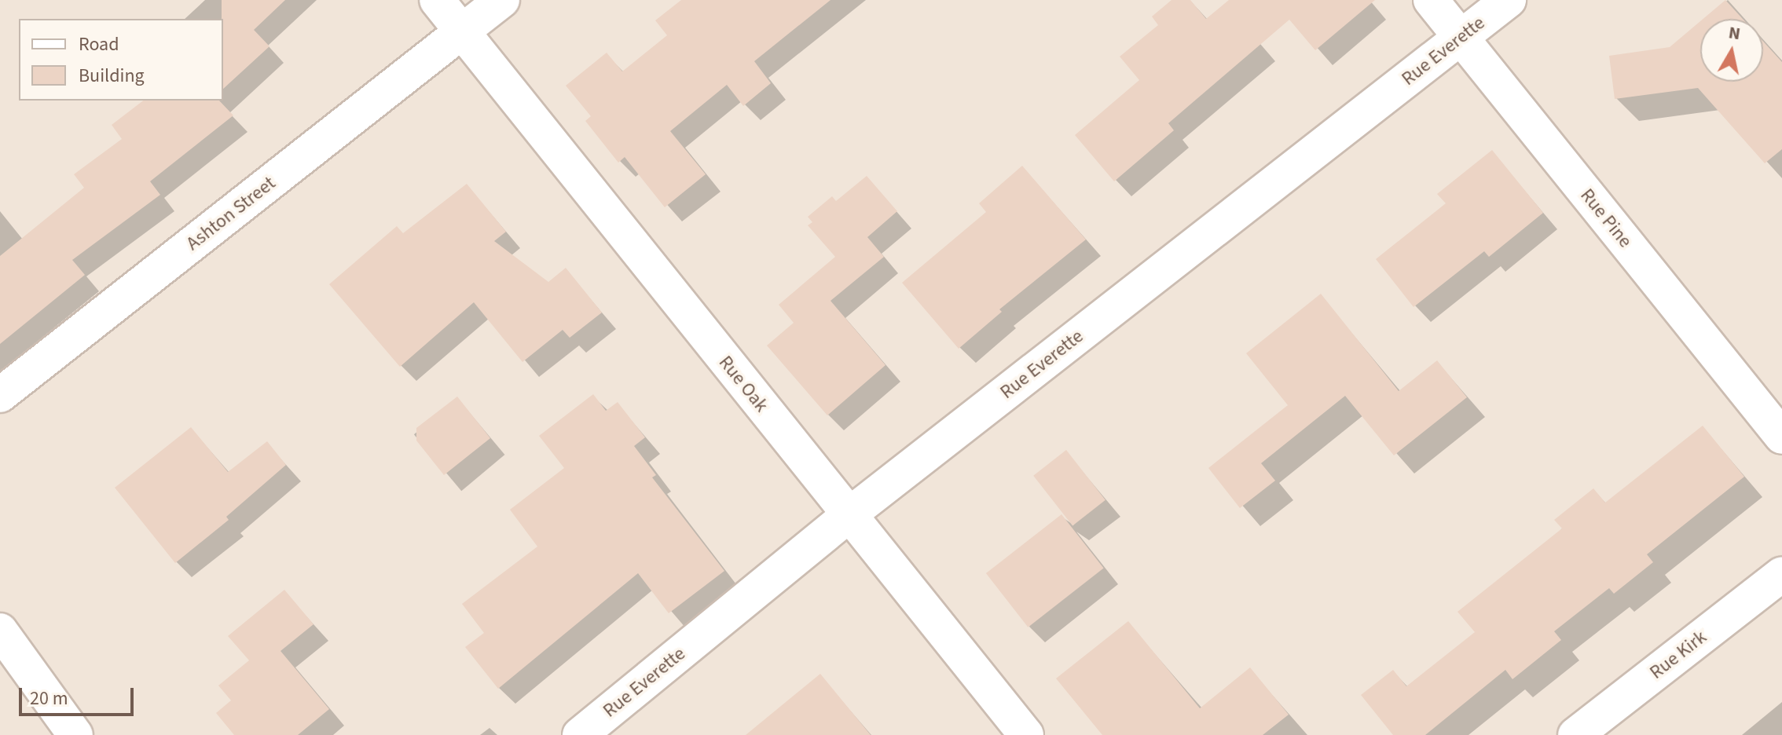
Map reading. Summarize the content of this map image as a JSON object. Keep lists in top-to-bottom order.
{
  "streets": {
    "street": [
      "Rue Everette",
      "Ashton Street",
      "Rue Pine",
      "Rue Oak",
      "Rue Kirk"
    ]
  },
  "crossings": [
    ["Rue Everette", "Rue Pine"],
    ["Rue Everette", "Rue Oak"],
    ["Ashton Street", "Rue Oak"]
  ],
  "legend": ["Road", "Building"],
  "scale_bar": "20 m",
  "north": "top"
}
